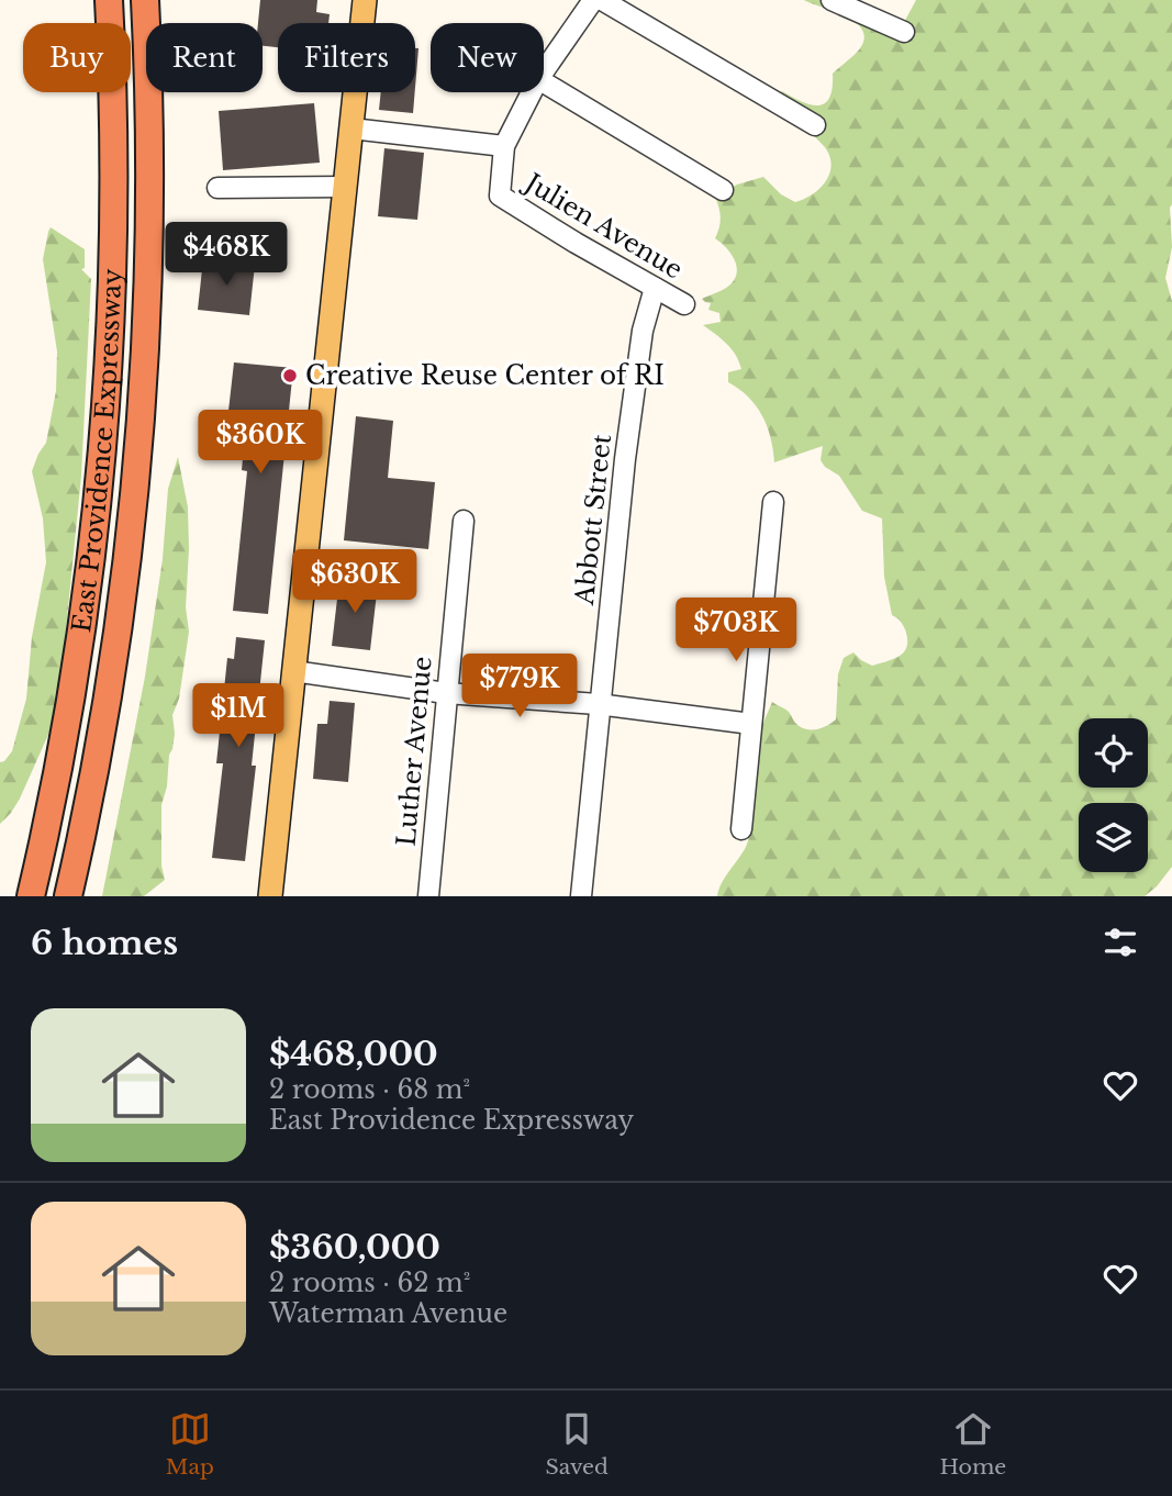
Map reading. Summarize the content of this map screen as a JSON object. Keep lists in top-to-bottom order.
{
  "streets": {
    "highway": ["East Providence Expressway"],
    "street": ["Julien Avenue", "Abbott Street", "Luther Avenue"]
  },
  "crossings": [
    ["Julien Avenue", "Abbott Street"]
  ],
  "places": ["Creative Reuse Center of RI"],
  "page": {
    "chip": [
      "Buy",
      "Rent",
      "Filters",
      "New"
    ],
    "price": [
      "$468K",
      "$360K",
      "$630K",
      "$703K",
      "$779K",
      "$1M"
    ],
    "heading": "6 homes",
    "list": [
      {
        "name": "$468,000",
        "note": "2 rooms · 68 m² · East Providence Expressway"
      },
      {
        "name": "$360,000",
        "note": "2 rooms · 62 m² · Waterman Avenue"
      }
    ],
    "tabs": ["Map", "Saved", "Home"]
  }
}
